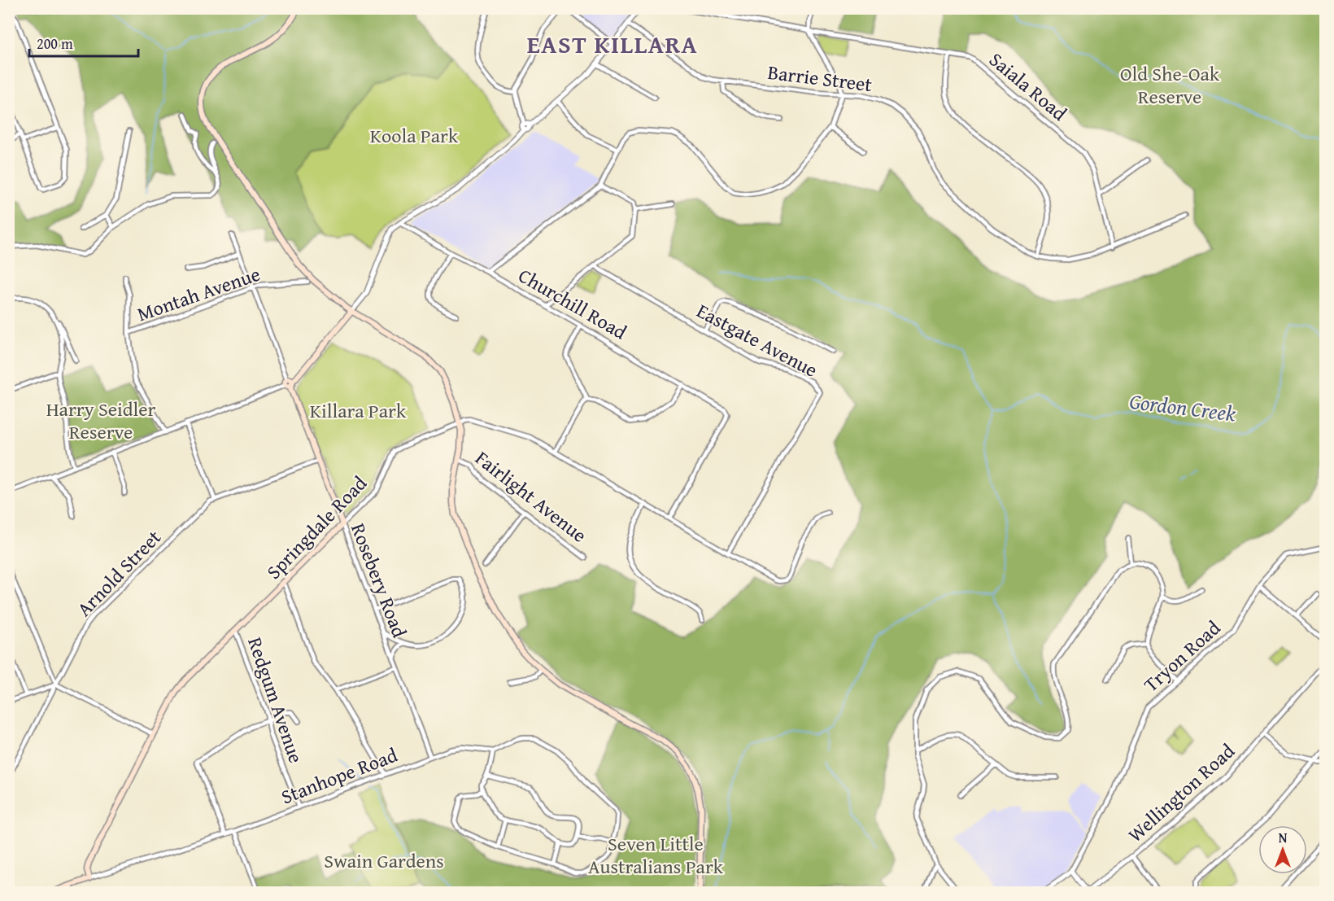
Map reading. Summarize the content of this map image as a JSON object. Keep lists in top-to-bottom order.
{
  "streets": {
    "main road": ["Springdale Road", "Rosebery Road", "Stanhope Road"],
    "street": [
      "Barrie Street",
      "Saiala Road",
      "Montah Avenue",
      "Churchill Road",
      "Eastgate Avenue",
      "Fairlight Avenue",
      "Arnold Street",
      "Tryon Road",
      "Redgum Avenue",
      "Wellington Road"
    ]
  },
  "crossings": [
    ["Barrie Street", "Saiala Road"],
    ["Montah Avenue", "Rosebery Road"],
    ["Churchill Road", "Springdale Road"],
    ["Eastgate Avenue", "Springdale Road"],
    ["Springdale Road", "Rosebery Road"],
    ["Springdale Road", "Redgum Avenue"],
    ["Springdale Road", "Stanhope Road"],
    ["Arnold Street", "Rosebery Road"],
    ["Rosebery Road", "Stanhope Road"],
    ["Redgum Avenue", "Stanhope Road"]
  ],
  "districts": ["EAST KILLARA"],
  "water": ["Gordon Creek"],
  "parks": [
    "Old She-Oak Reserve",
    "Koola Park",
    "Harry Seidler Reserve",
    "Killara Park",
    "Seven Little Australians Park",
    "Swain Gardens"
  ],
  "scale_bar": "200 m",
  "north": "top"
}
